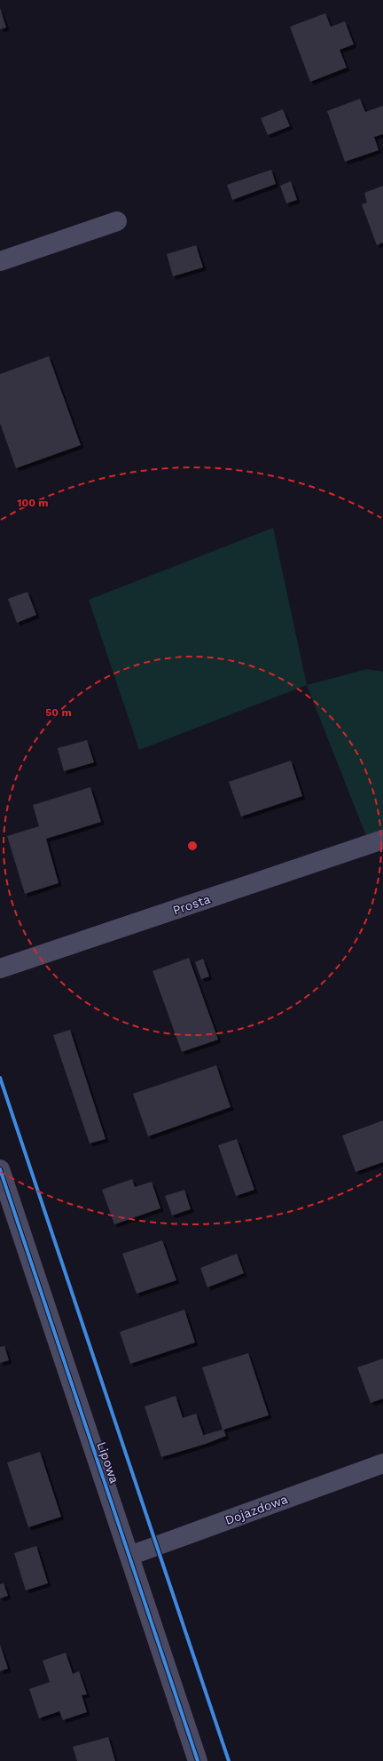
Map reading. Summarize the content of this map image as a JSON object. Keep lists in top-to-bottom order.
{
  "streets": {
    "street": ["Prosta", "Lipowa", "Dojazdowa"]
  },
  "crossings": [
    ["Lipowa", "Dojazdowa"]
  ],
  "rings": ["100 m", "50 m"]
}
